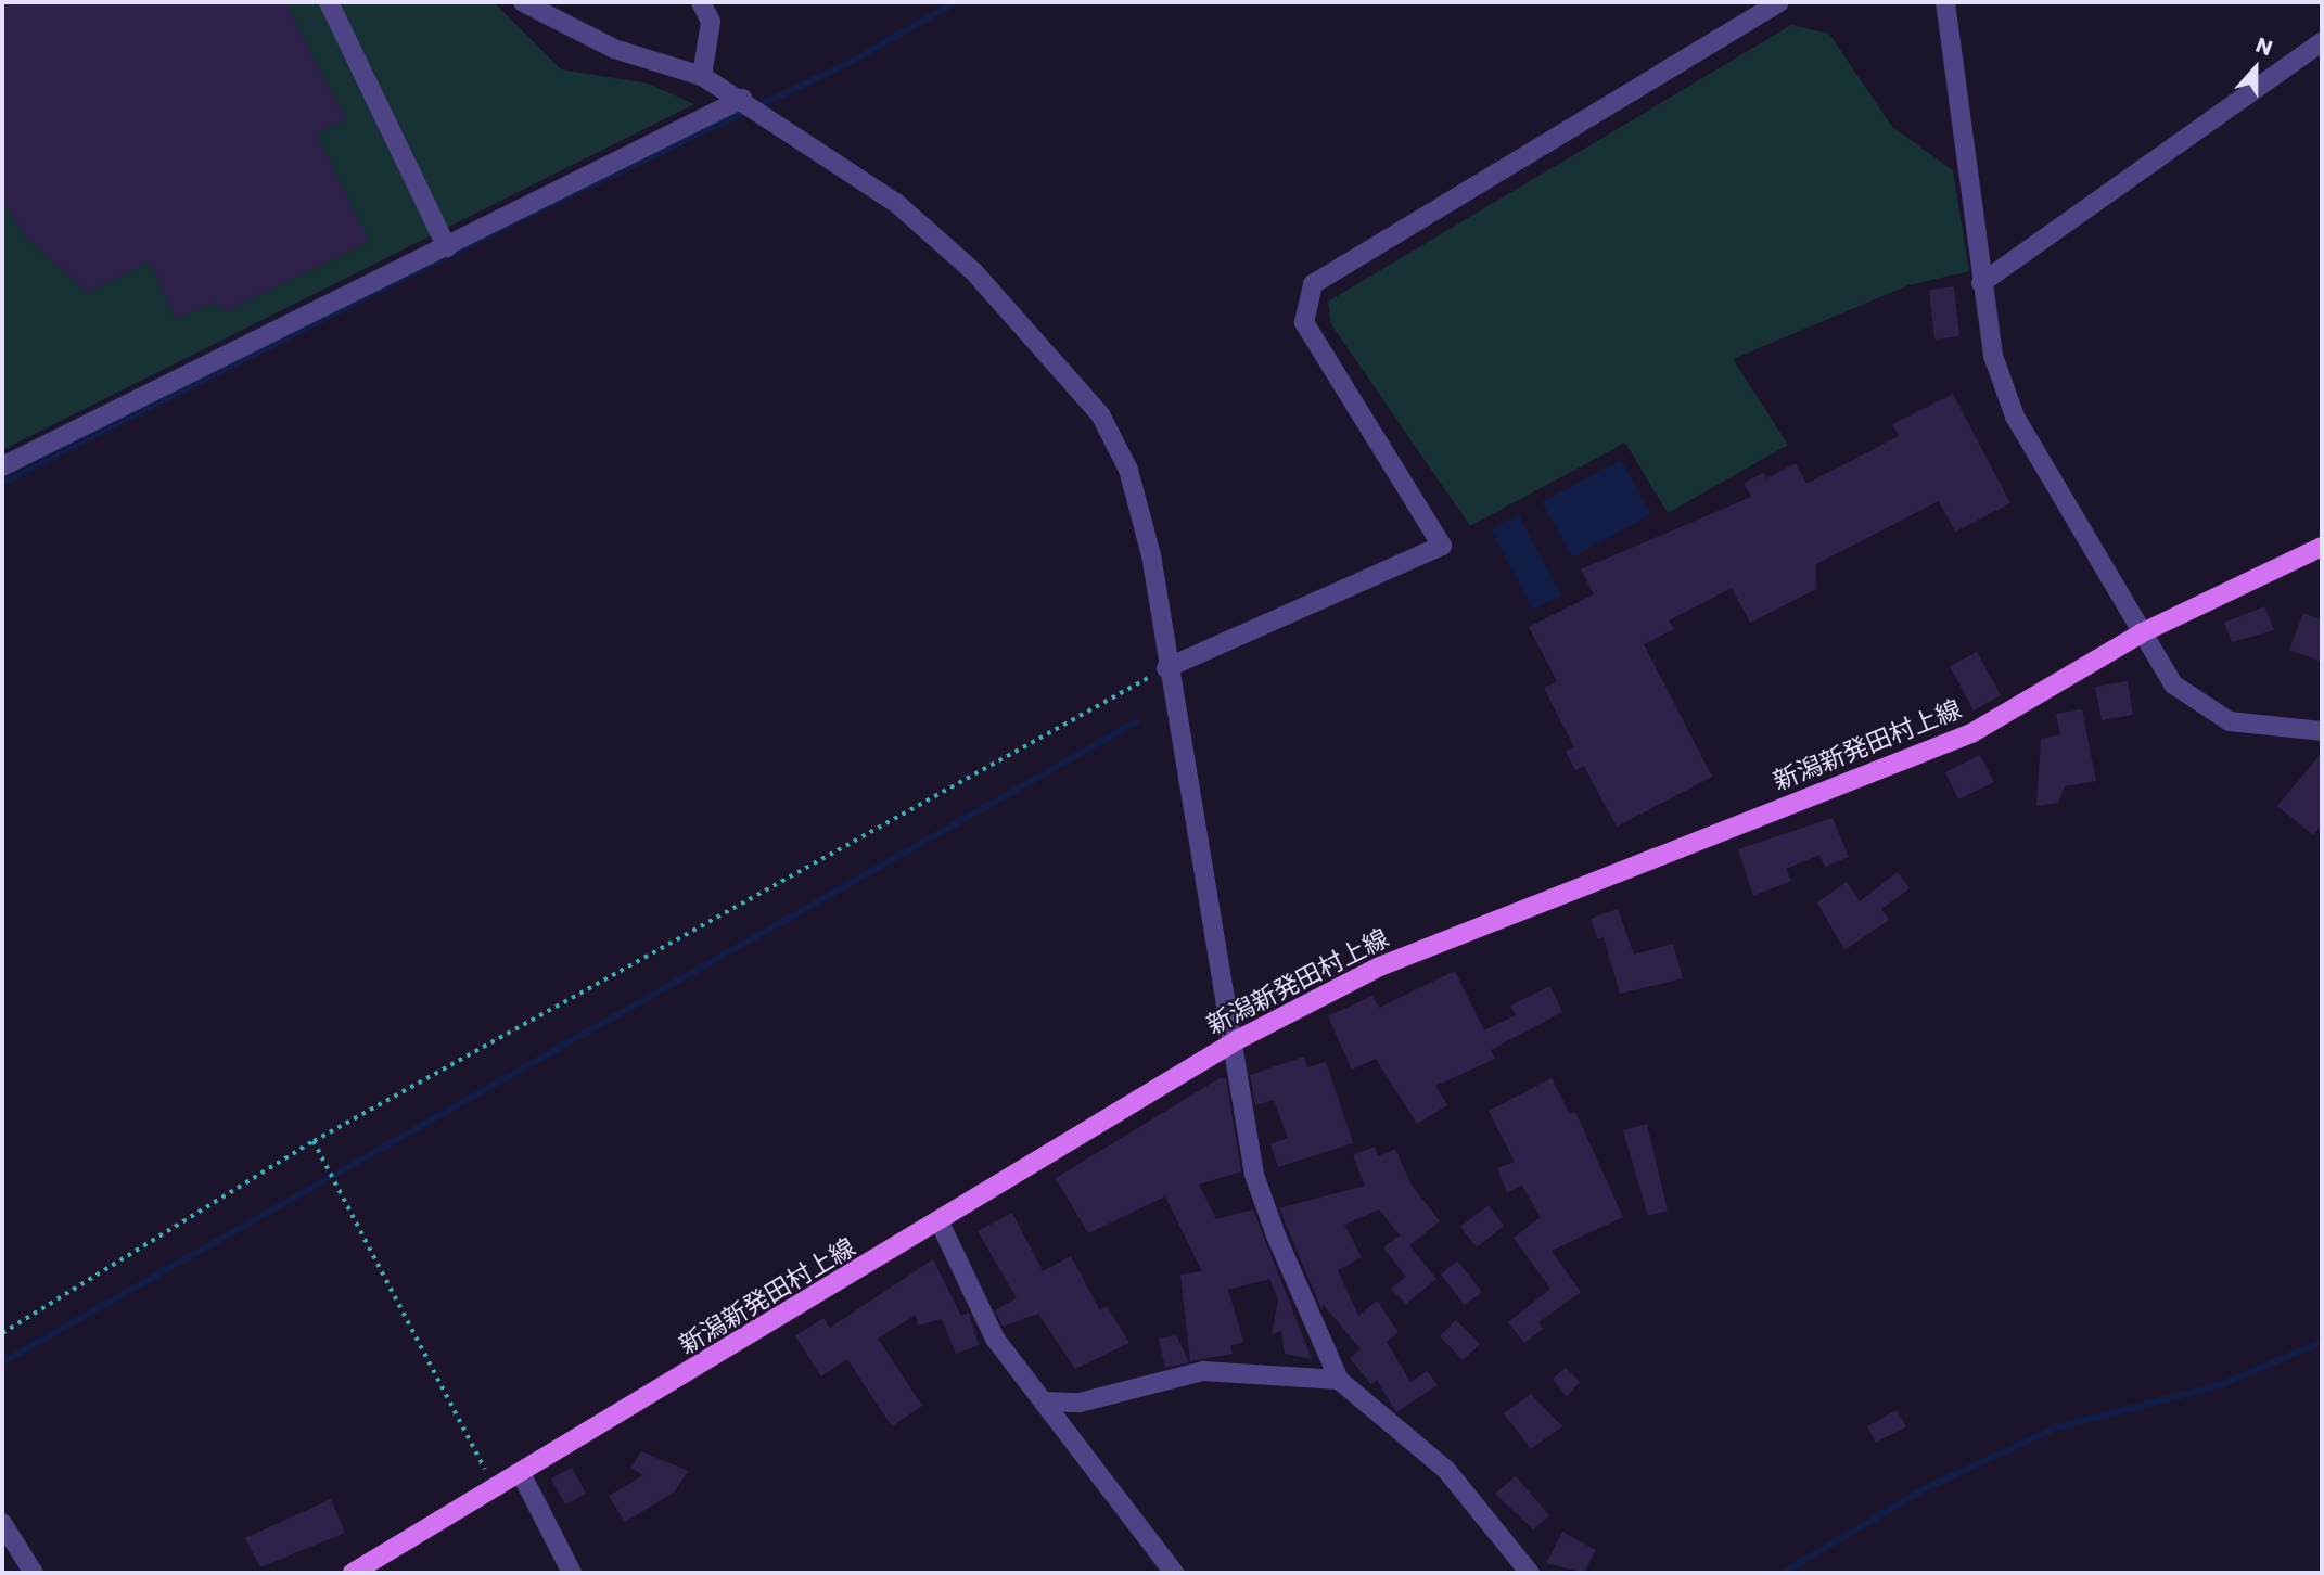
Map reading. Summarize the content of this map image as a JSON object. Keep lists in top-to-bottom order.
{
  "streets": {
    "main road": ["新潟新発田村上線"]
  },
  "north": "top"
}
